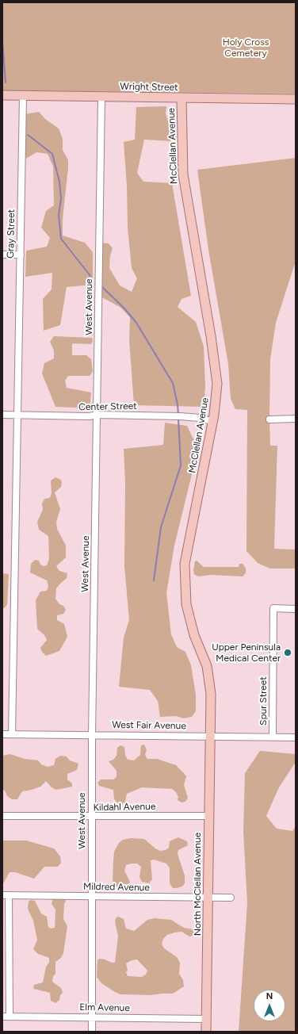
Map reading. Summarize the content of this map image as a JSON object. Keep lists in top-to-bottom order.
{
  "streets": {
    "main road": ["Wright Street", "McClellan Avenue", "North McClellan Avenue"],
    "street": [
      "Gray Street",
      "West Avenue",
      "Center Street",
      "Spur Street",
      "West Fair Avenue",
      "Kildahl Avenue",
      "Mildred Avenue",
      "Elm Avenue"
    ]
  },
  "crossings": [
    ["Wright Street", "McClellan Avenue"],
    ["Wright Street", "Gray Street"],
    ["Wright Street", "West Avenue"],
    ["McClellan Avenue", "Center Street"],
    ["McClellan Avenue", "West Fair Avenue"],
    ["McClellan Avenue", "North McClellan Avenue"],
    ["Gray Street", "Center Street"],
    ["Gray Street", "West Fair Avenue"],
    ["West Avenue", "Center Street"],
    ["West Avenue", "West Fair Avenue"],
    ["West Avenue", "Kildahl Avenue"],
    ["West Avenue", "Mildred Avenue"],
    ["West Avenue", "Elm Avenue"],
    ["Spur Street", "West Fair Avenue"],
    ["West Fair Avenue", "North McClellan Avenue"],
    ["Kildahl Avenue", "North McClellan Avenue"],
    ["North McClellan Avenue", "Mildred Avenue"],
    ["North McClellan Avenue", "Elm Avenue"]
  ],
  "parks": ["Holy Cross Cemetery"],
  "places": ["Upper Peninsula Medical Center"],
  "north": "top"
}
